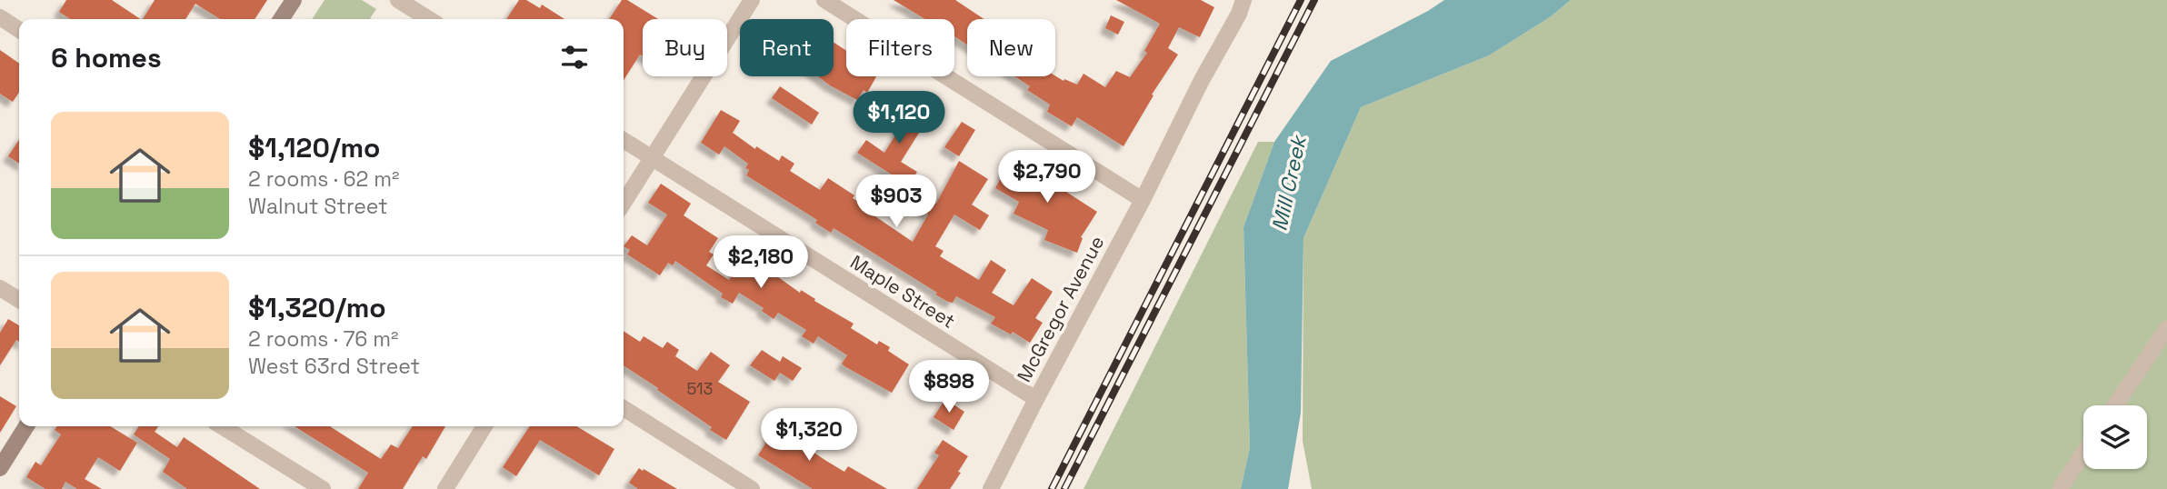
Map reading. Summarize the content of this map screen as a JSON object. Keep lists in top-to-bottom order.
{
  "streets": {
    "street": ["Maple Street", "McGregor Avenue"]
  },
  "crossings": [
    ["Maple Street", "McGregor Avenue"]
  ],
  "water": ["Mill Creek"],
  "house_numbers": ["513"],
  "page": {
    "chip": [
      "Buy",
      "Rent",
      "Filters",
      "New"
    ],
    "heading": "6 homes",
    "price": [
      "$1,120",
      "$2,790",
      "$903",
      "$2,180",
      "$898",
      "$1,320"
    ],
    "list": [
      {
        "name": "$1,120/mo",
        "note": "2 rooms · 62 m² · Walnut Street"
      },
      {
        "name": "$1,320/mo",
        "note": "2 rooms · 76 m² · West 63rd Street"
      }
    ]
  }
}
